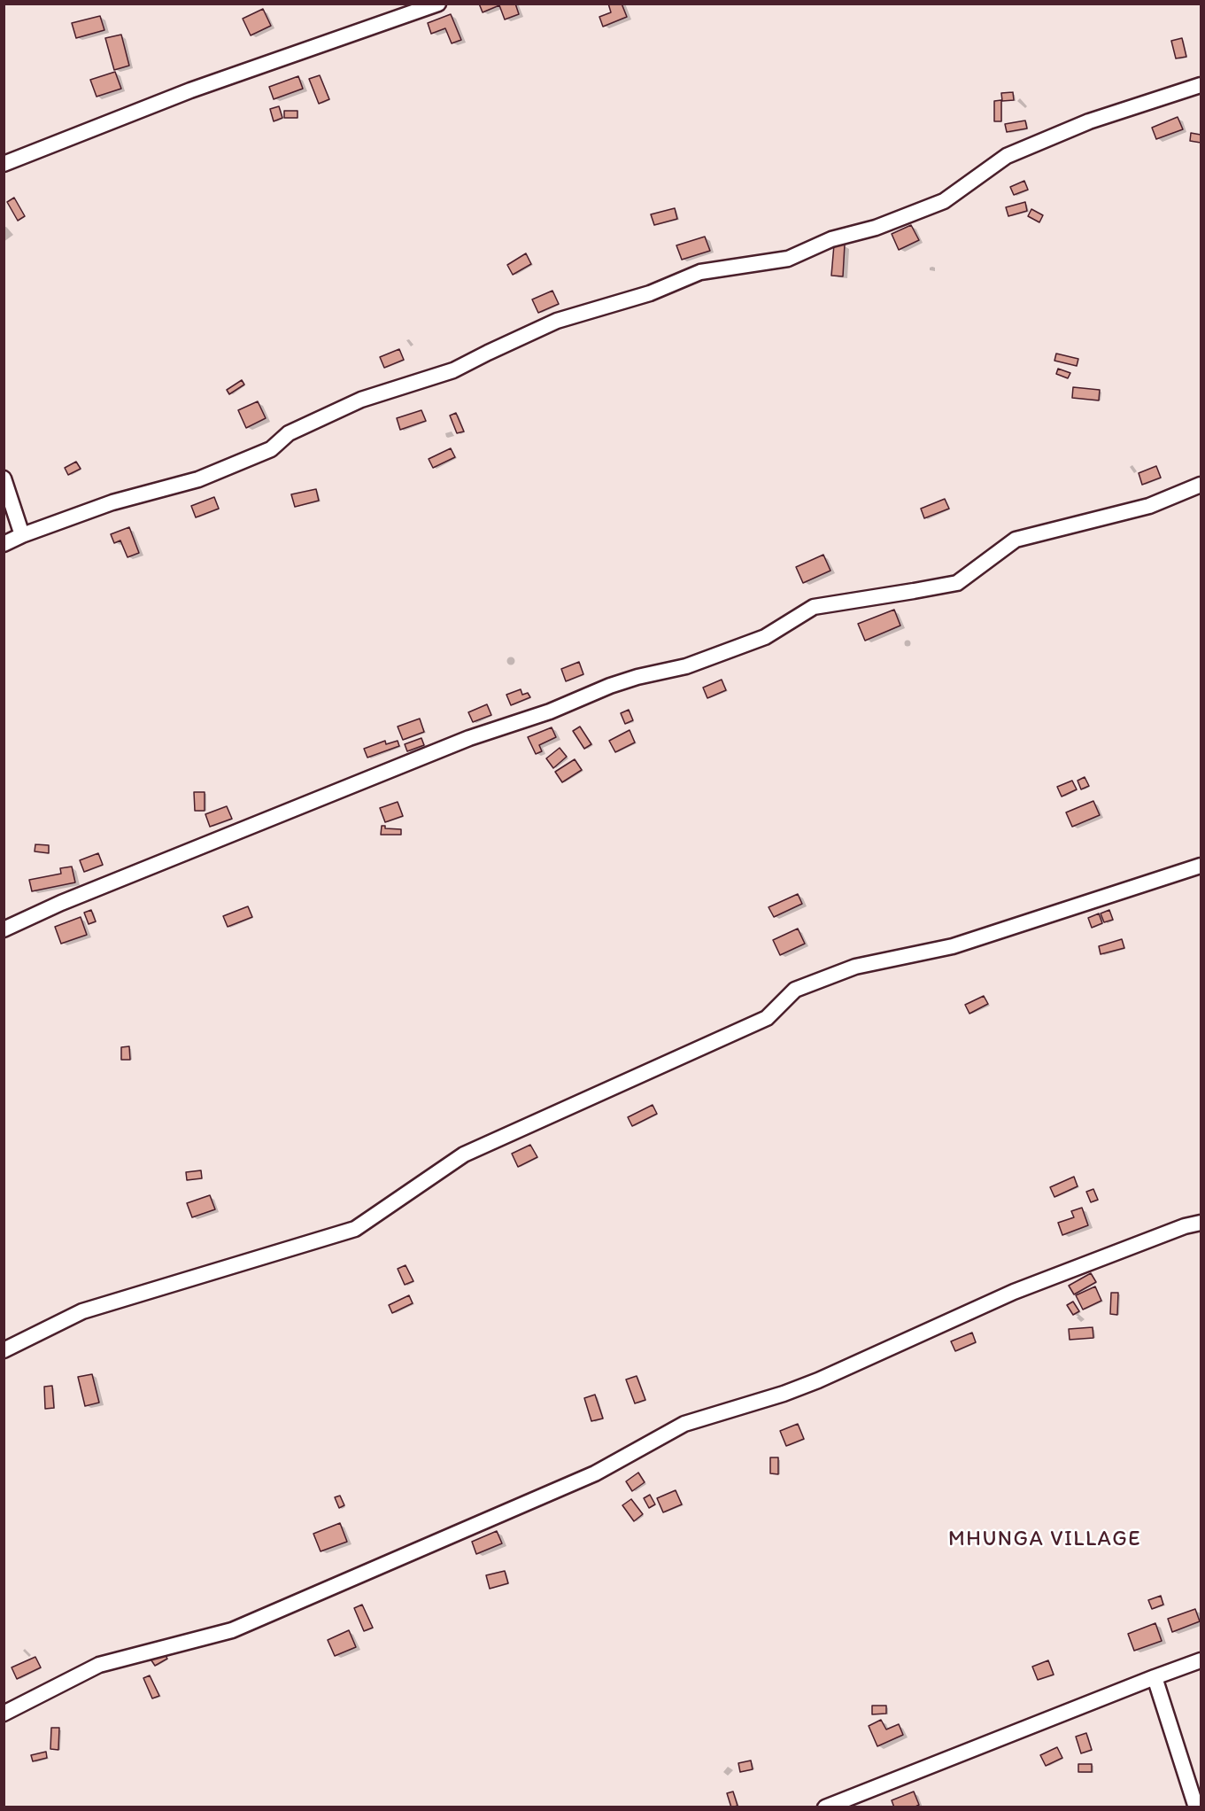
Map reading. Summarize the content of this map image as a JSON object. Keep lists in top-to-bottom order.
{
  "districts": ["MHUNGA VILLAGE"]
}
